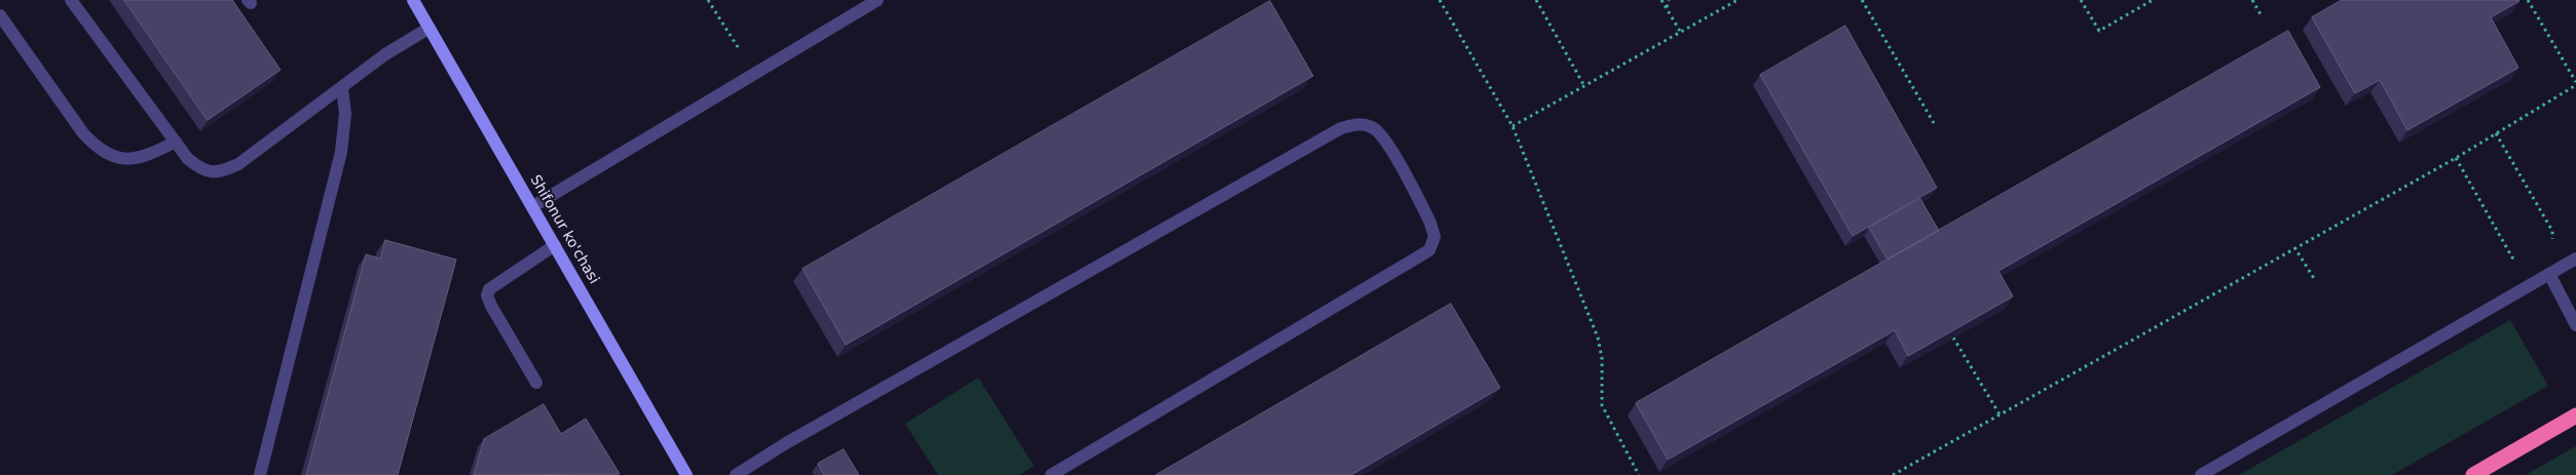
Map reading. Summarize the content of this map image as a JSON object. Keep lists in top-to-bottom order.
{
  "streets": {
    "street": ["Shifonur ko'chasi"]
  }
}
